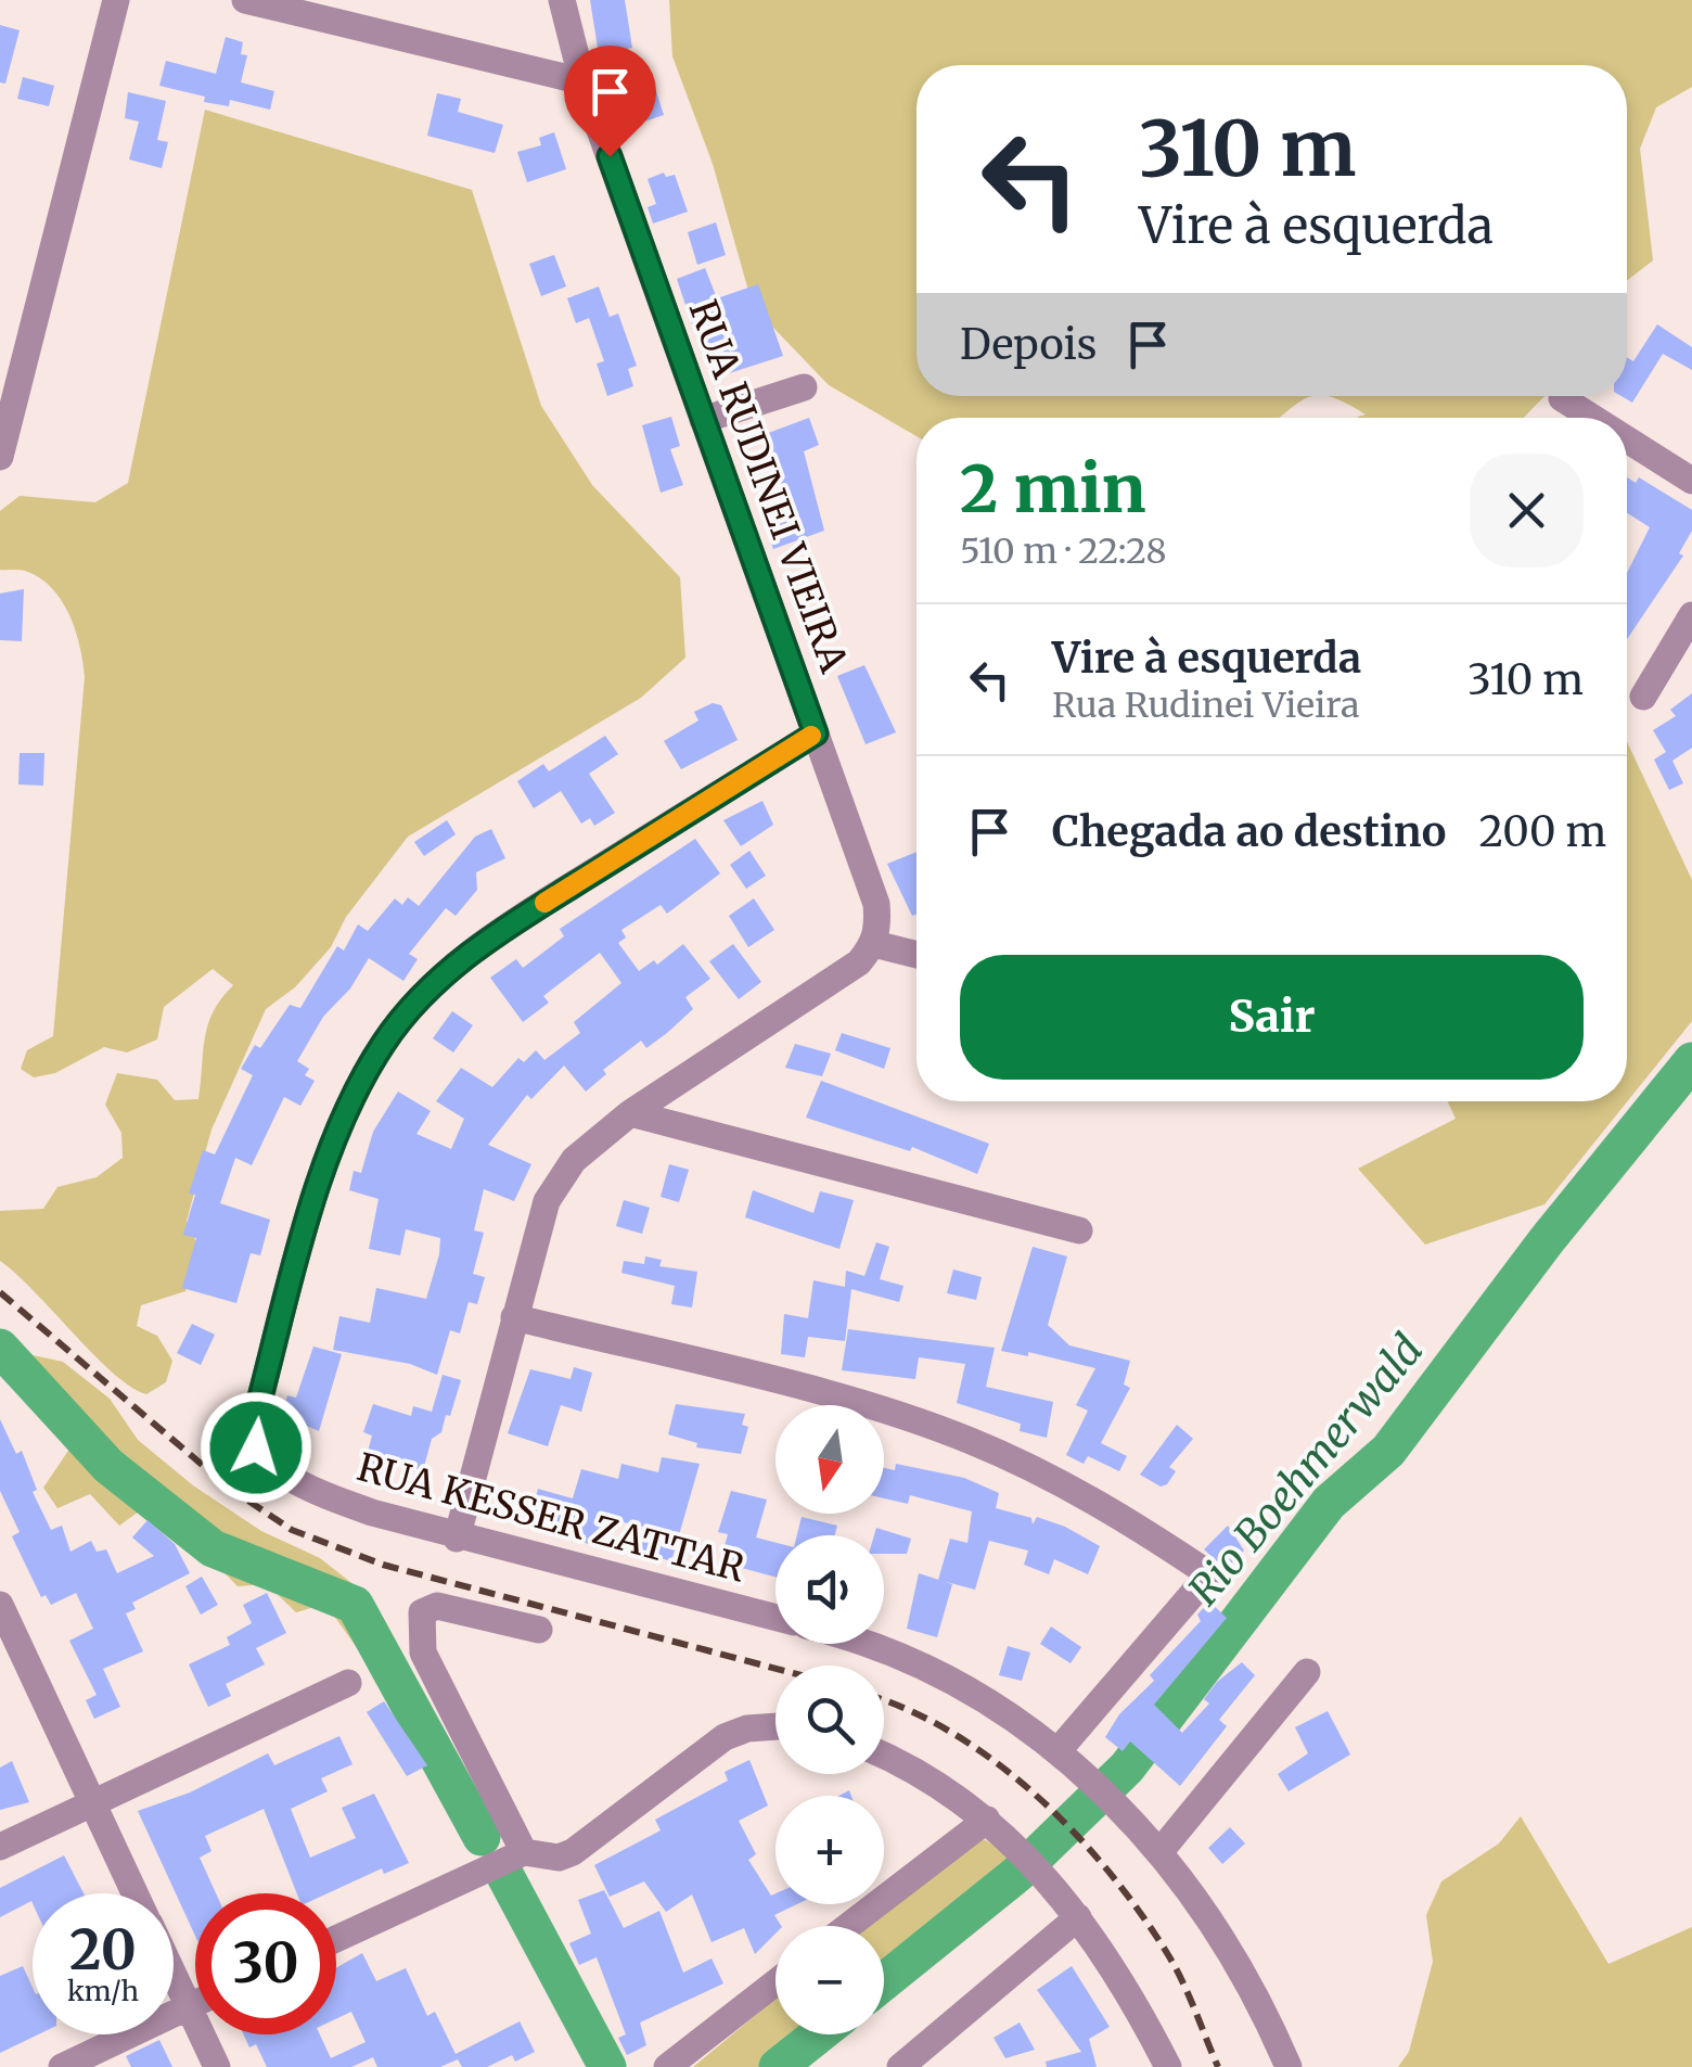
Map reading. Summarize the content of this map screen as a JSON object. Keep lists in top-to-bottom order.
{
  "streets": {
    "street": ["RUA RUDINEI VIEIRA", "RUA KESSER ZATTAR"]
  },
  "crossings": [
    ["RUA RUDINEI VIEIRA", "RUA KESSER ZATTAR"]
  ],
  "water": ["Rio Boehmerwald"],
  "north": "bottom",
  "page": {
    "turn": ["310 m", "Vire à esquerda"],
    "then": "Depois",
    "heading": ["2 min", "510 m · 22:28"],
    "list": [
      {
        "name": "Vire à esquerda",
        "note": "Rua Rudinei Vieira",
        "value": "310 m"
      },
      {
        "name": "Chegada ao destino",
        "value": "200 m"
      }
    ],
    "buttons": "Sair",
    "map_buttons": ["+", "−"],
    "speed": "20 km/h",
    "limit": "30"
  }
}
